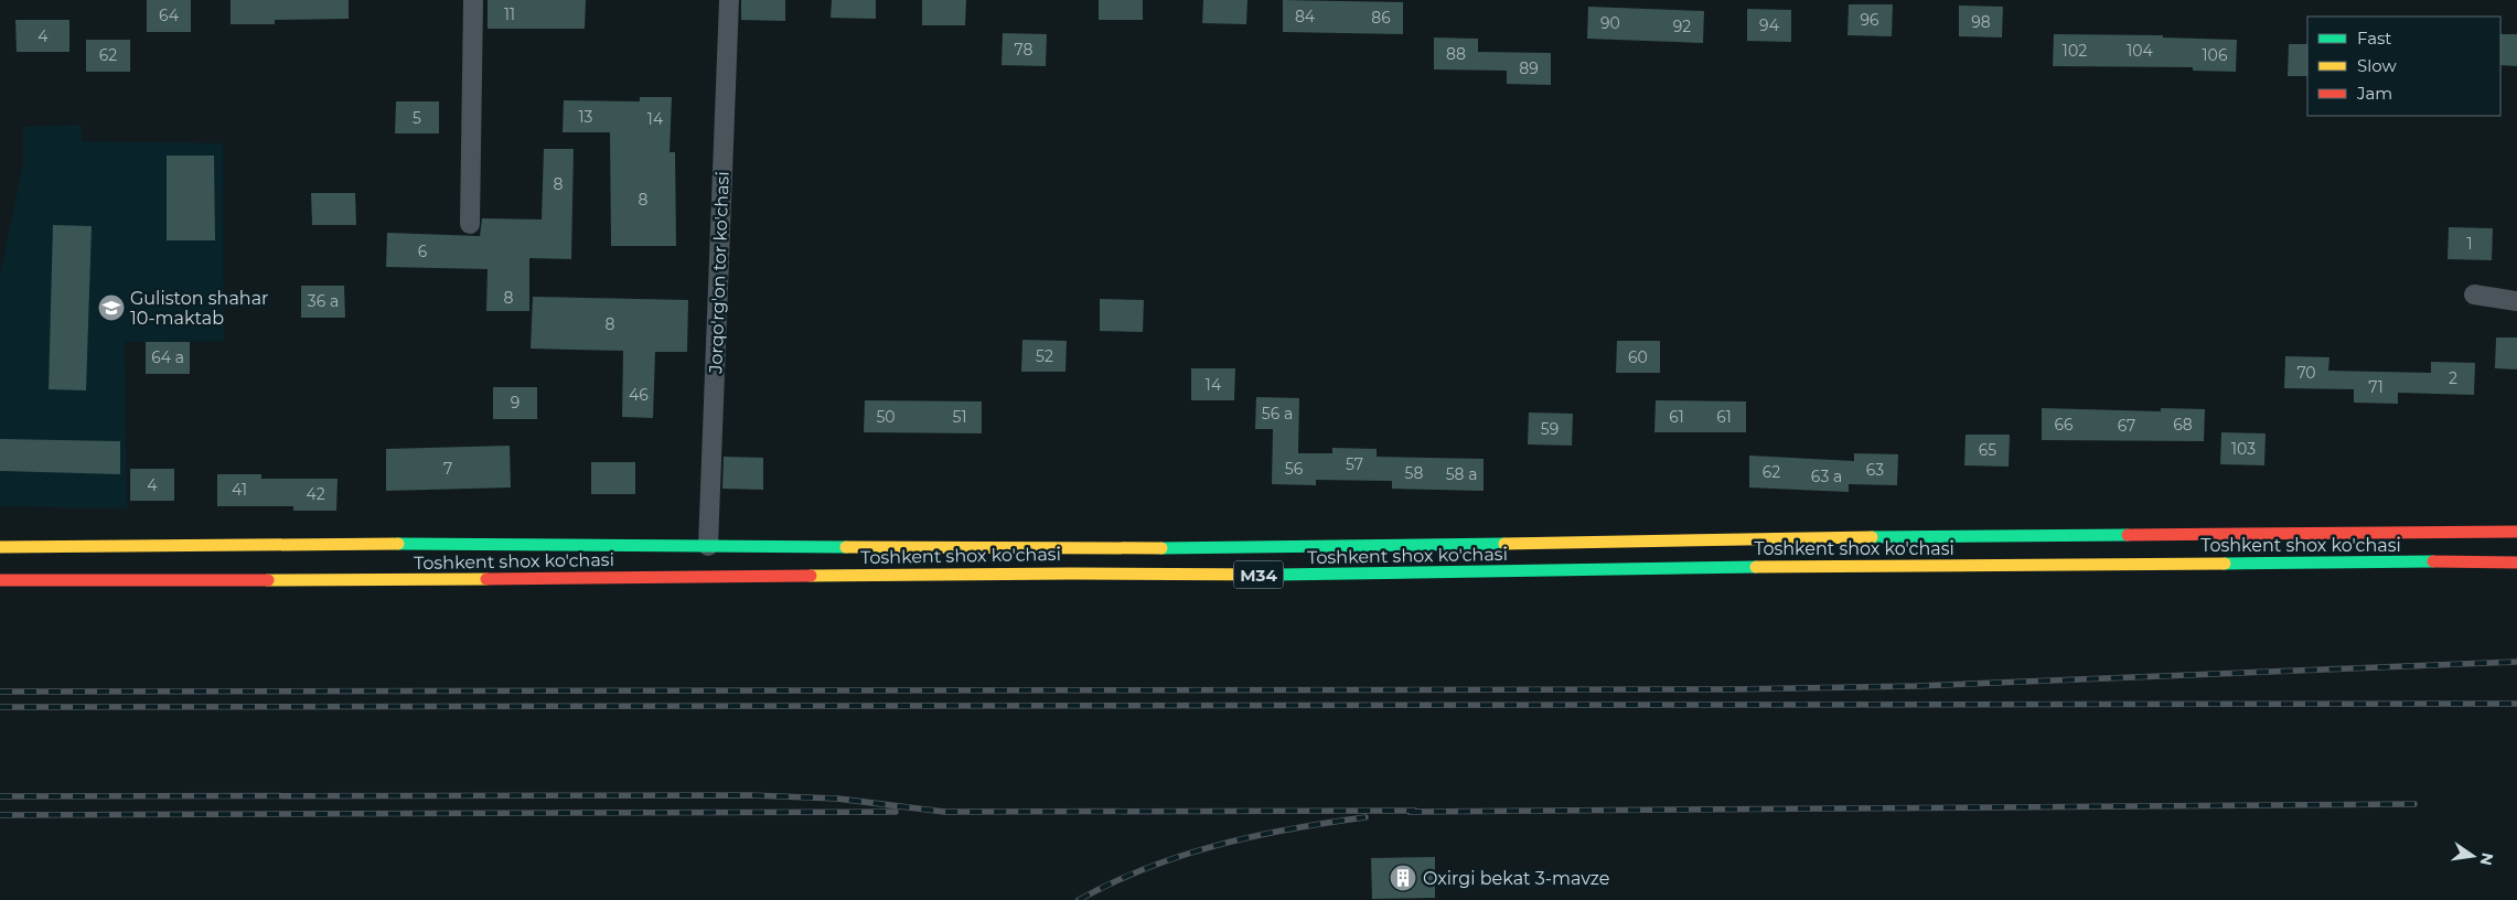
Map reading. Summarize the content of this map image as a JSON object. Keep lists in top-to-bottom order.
{
  "streets": {
    "highway": ["Toshkent shox ko'chasi", "M34"],
    "street": ["Jorqo'rg'on tor ko'chasi"]
  },
  "crossings": [
    ["Jorqo'rg'on tor ko'chasi", "Toshkent shox ko'chasi"]
  ],
  "places": {
    "school or university": ["Guliston shahar 10-maktab"],
    "building": ["Oxirgi bekat 3-mavze"]
  },
  "house_numbers": [
    "11",
    "64",
    "84",
    "86",
    "96",
    "98",
    "90",
    "94",
    "92",
    "4",
    "78",
    "102",
    "104",
    "88",
    "62",
    "106",
    "89",
    "13",
    "5",
    "14",
    "8",
    "8",
    "1",
    "6",
    "8",
    "36 а",
    "8",
    "52",
    "64 а",
    "60",
    "70",
    "2",
    "14",
    "71",
    "46",
    "9",
    "56 а",
    "50",
    "51",
    "61",
    "61",
    "66",
    "68",
    "67",
    "59",
    "103",
    "65",
    "57",
    "7",
    "56",
    "63",
    "62",
    "58",
    "58 а",
    "63 а",
    "4",
    "41",
    "42"
  ],
  "legend": ["Fast", "Slow", "Jam"],
  "north": "right"
}
